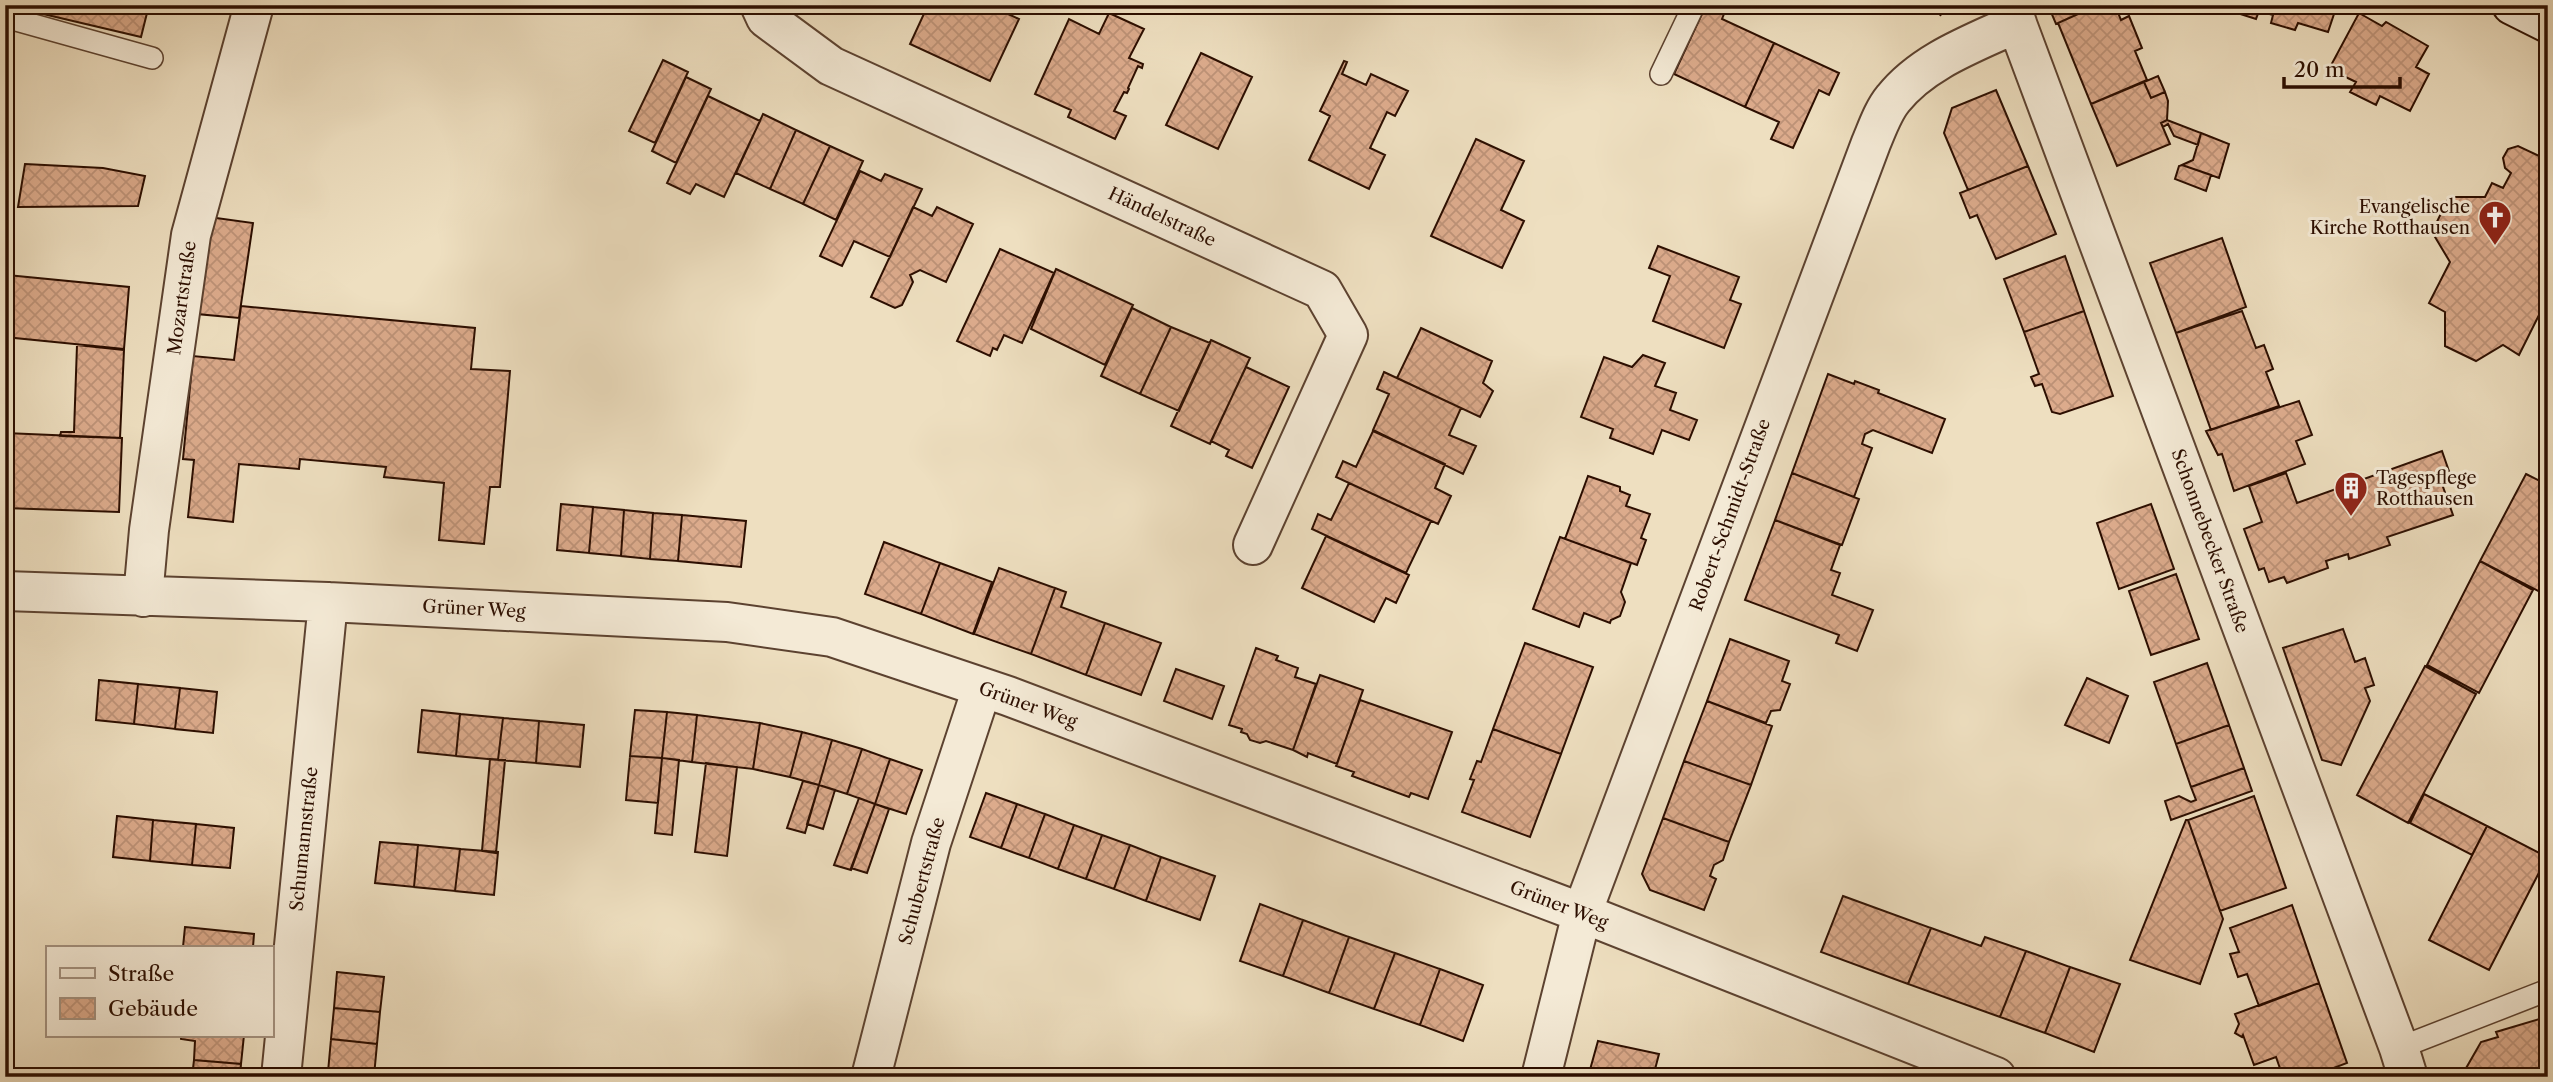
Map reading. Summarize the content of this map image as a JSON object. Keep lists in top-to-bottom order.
{
  "streets": {
    "street": [
      "Händelstraße",
      "Mozartstraße",
      "Robert-Schmidt-Straße",
      "Schonnebecker Straße",
      "Grüner Weg",
      "Schumannstraße",
      "Schubertstraße"
    ]
  },
  "crossings": [
    ["Mozartstraße", "Grüner Weg"],
    ["Robert-Schmidt-Straße", "Schonnebecker Straße"],
    ["Robert-Schmidt-Straße", "Grüner Weg"],
    ["Grüner Weg", "Schumannstraße"],
    ["Grüner Weg", "Schubertstraße"]
  ],
  "places": {
    "church": ["Evangelische Kirche Rotthausen"],
    "building": ["Tagespflege Rotthausen"]
  },
  "legend": ["Straße", "Gebäude"],
  "scale_bar": "20 m"
}
